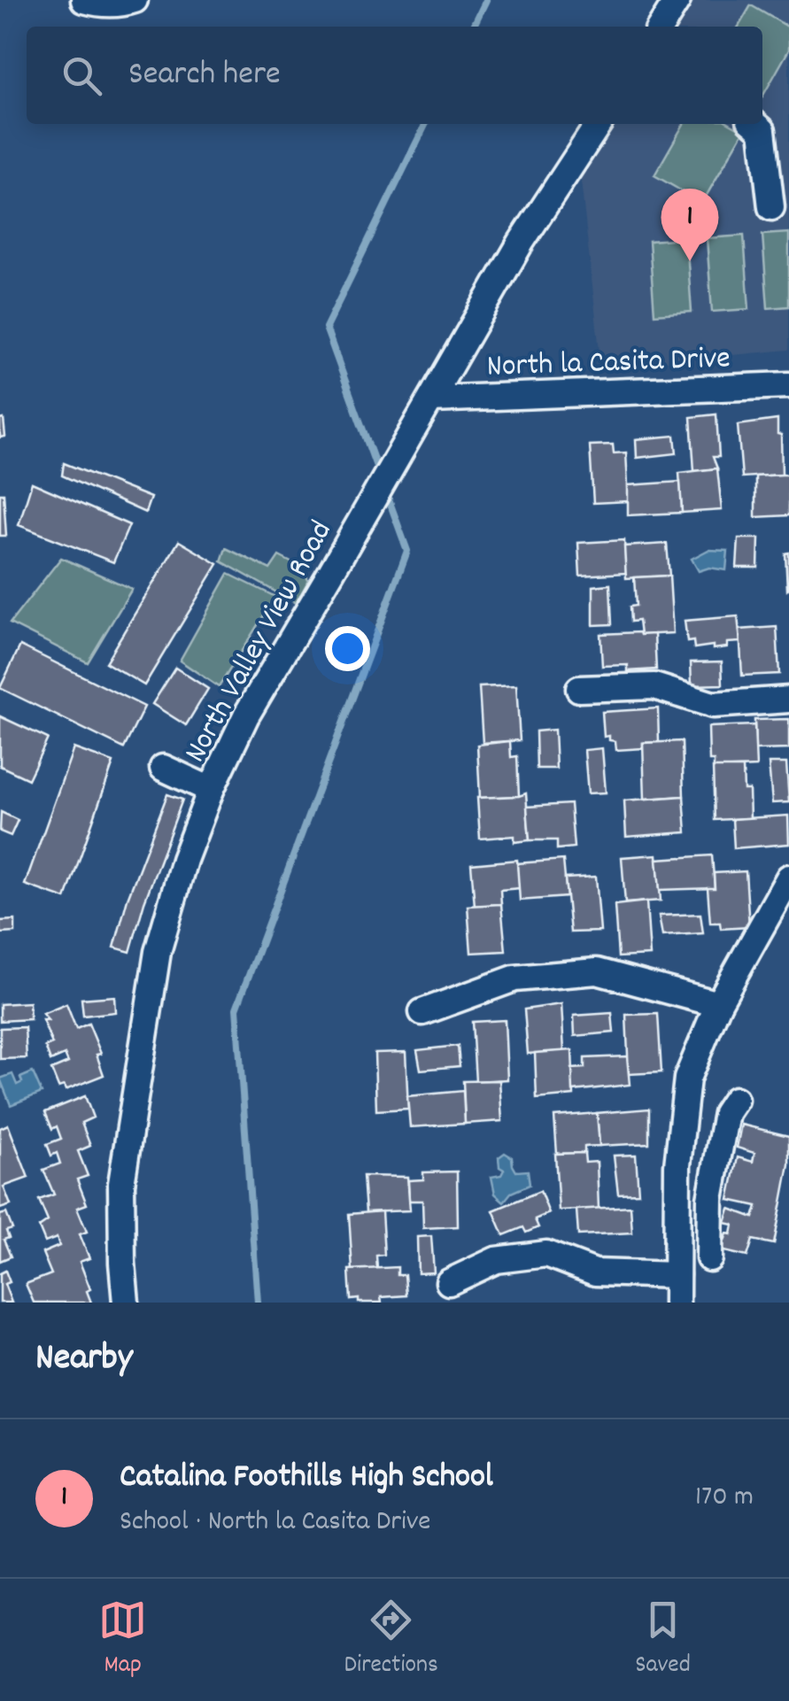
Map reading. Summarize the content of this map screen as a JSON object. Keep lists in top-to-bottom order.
{
  "streets": {
    "street": ["North la Casita Drive", "North Valley View Road"]
  },
  "crossings": [
    ["North la Casita Drive", "North Valley View Road"]
  ],
  "page": {
    "search": "Search here",
    "pins": "1",
    "heading": "Nearby",
    "list": [
      {
        "mark": "1",
        "name": "Catalina Foothills High School",
        "note": "School · North la Casita Drive",
        "value": "170 m"
      }
    ],
    "nav": ["Map", "Directions", "Saved"]
  }
}
